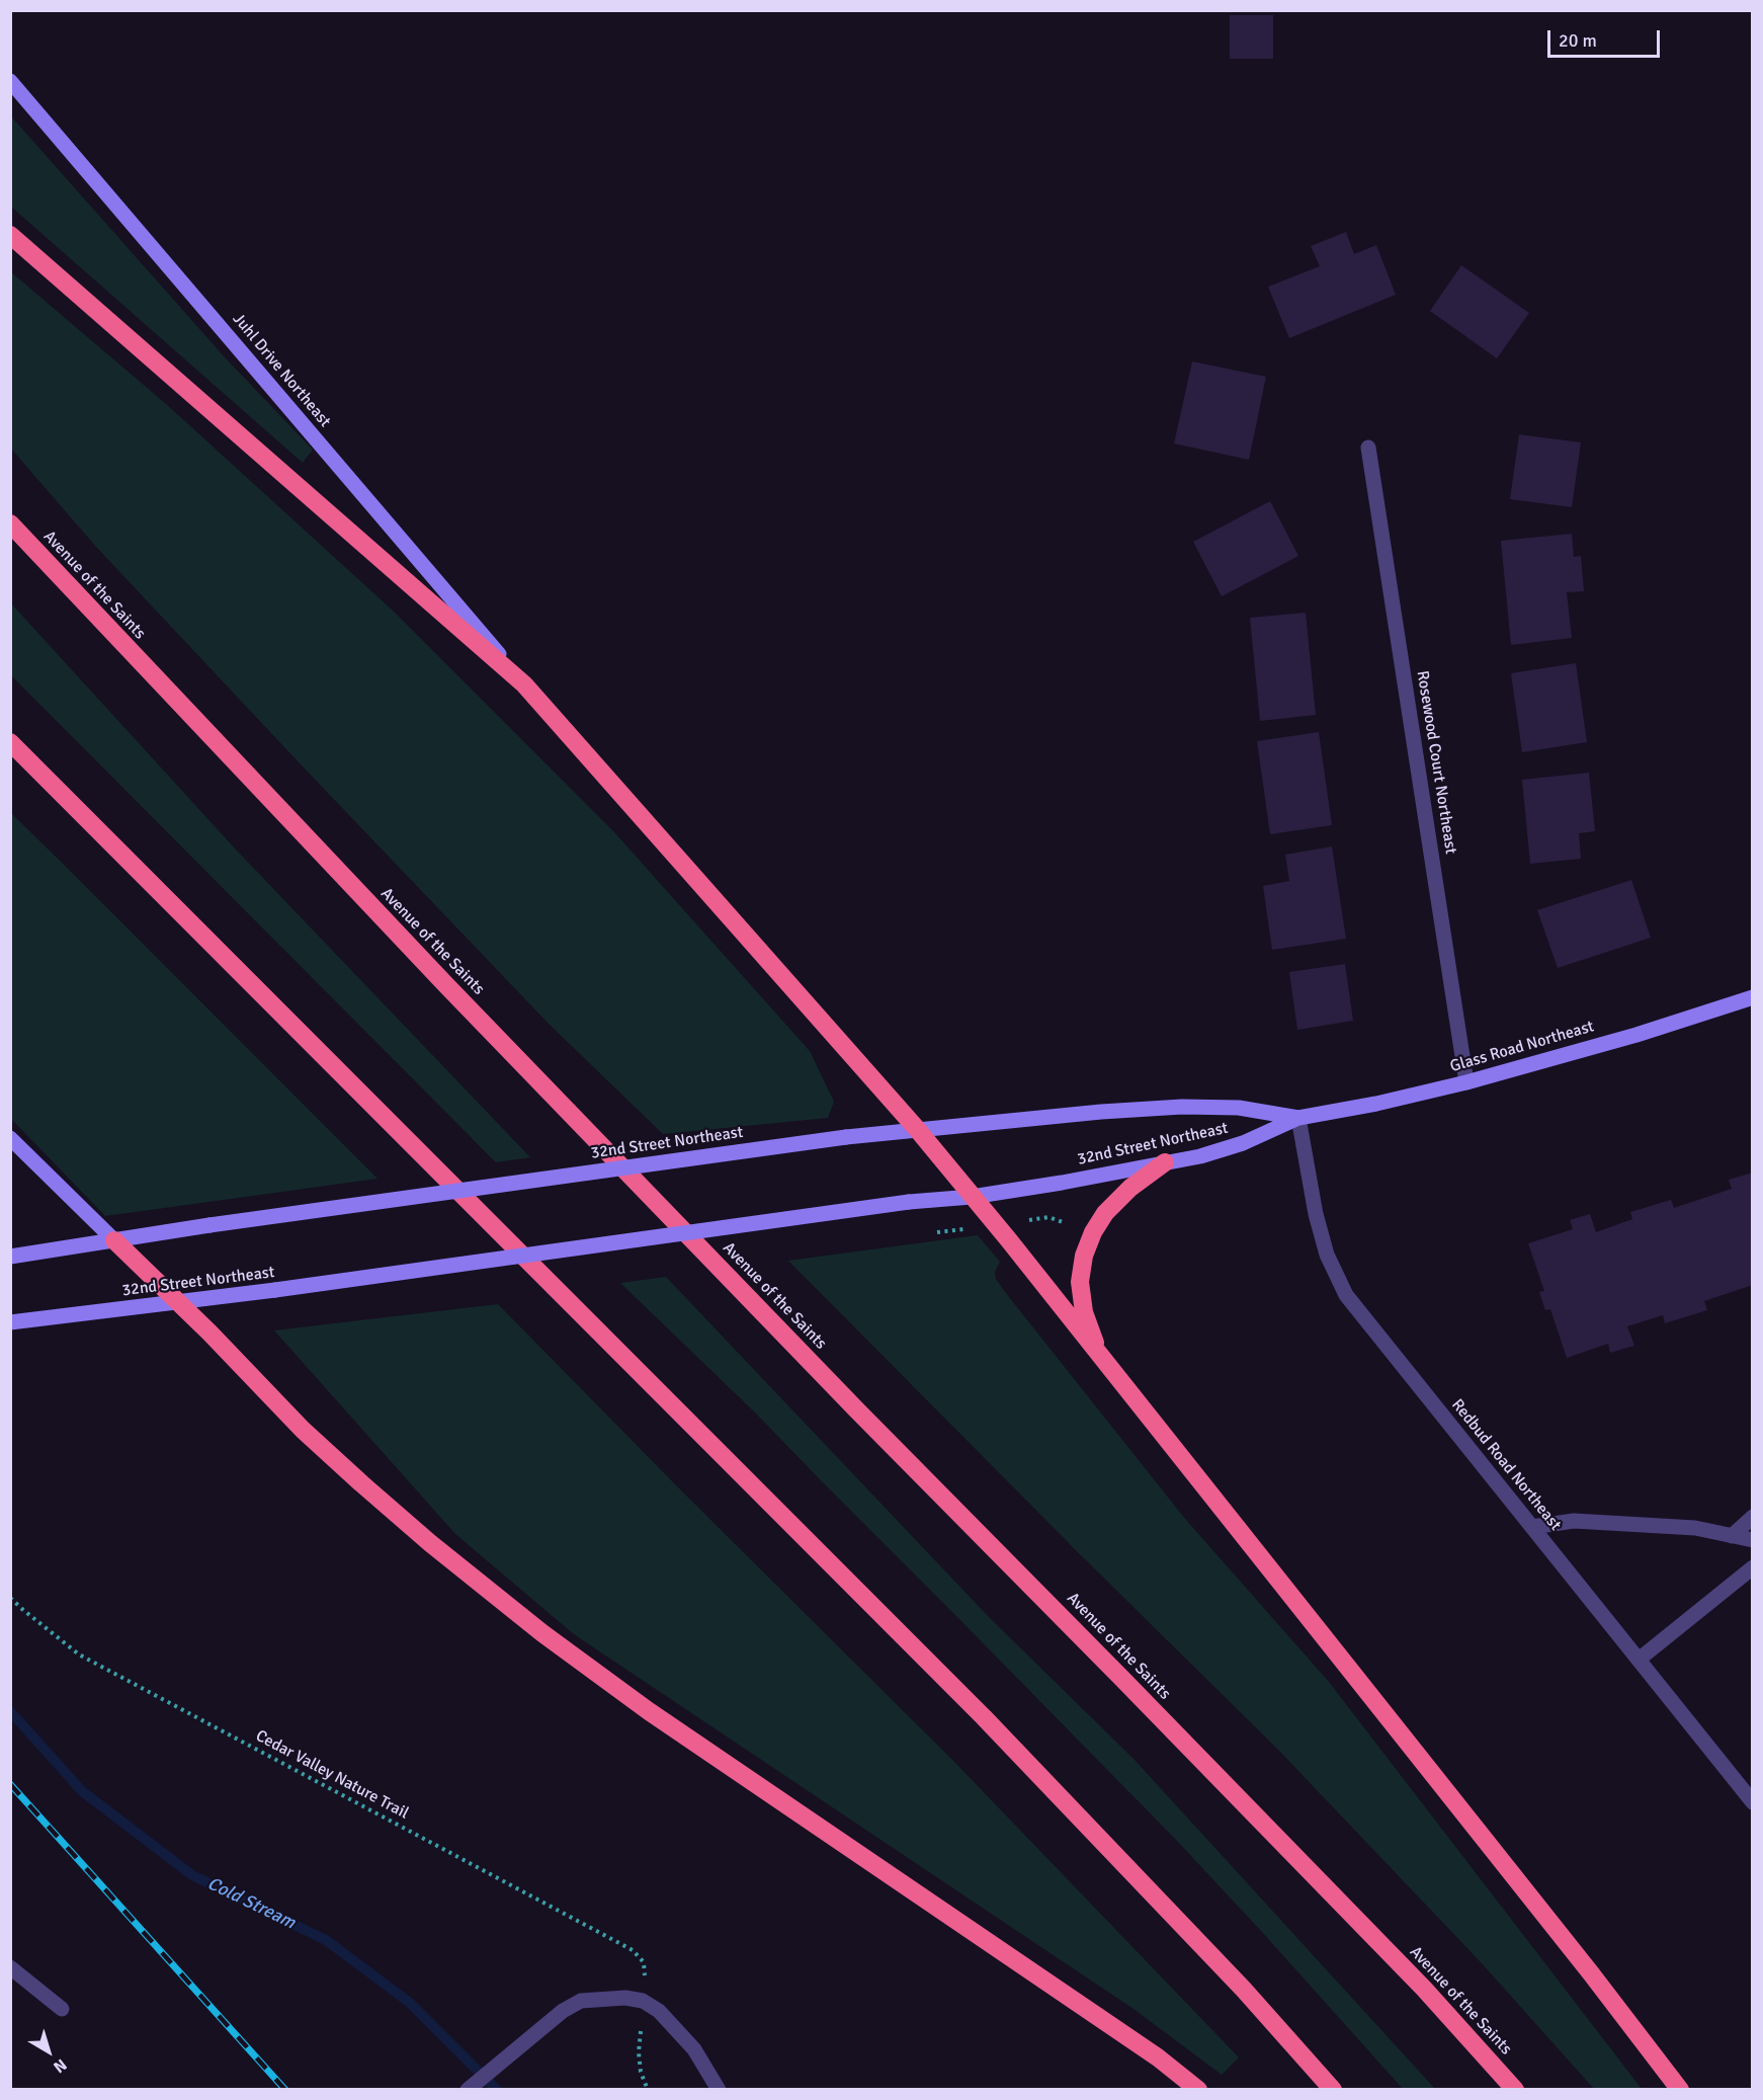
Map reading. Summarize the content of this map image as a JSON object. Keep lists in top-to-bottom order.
{
  "streets": {
    "highway": ["Avenue of the Saints"],
    "street": [
      "Juhl Drive Northeast",
      "Rosewood Court Northeast",
      "Glass Road Northeast",
      "32nd Street Northeast",
      "Redbud Road Northeast"
    ],
    "path": ["Cedar Valley Nature Trail"]
  },
  "crossings": [
    ["Rosewood Court Northeast", "Glass Road Northeast"],
    ["Glass Road Northeast", "32nd Street Northeast"],
    ["Glass Road Northeast", "Redbud Road Northeast"],
    ["32nd Street Northeast", "Redbud Road Northeast"]
  ],
  "water": ["Cold Stream"],
  "scale_bar": "20 m",
  "north": "bottom right"
}
